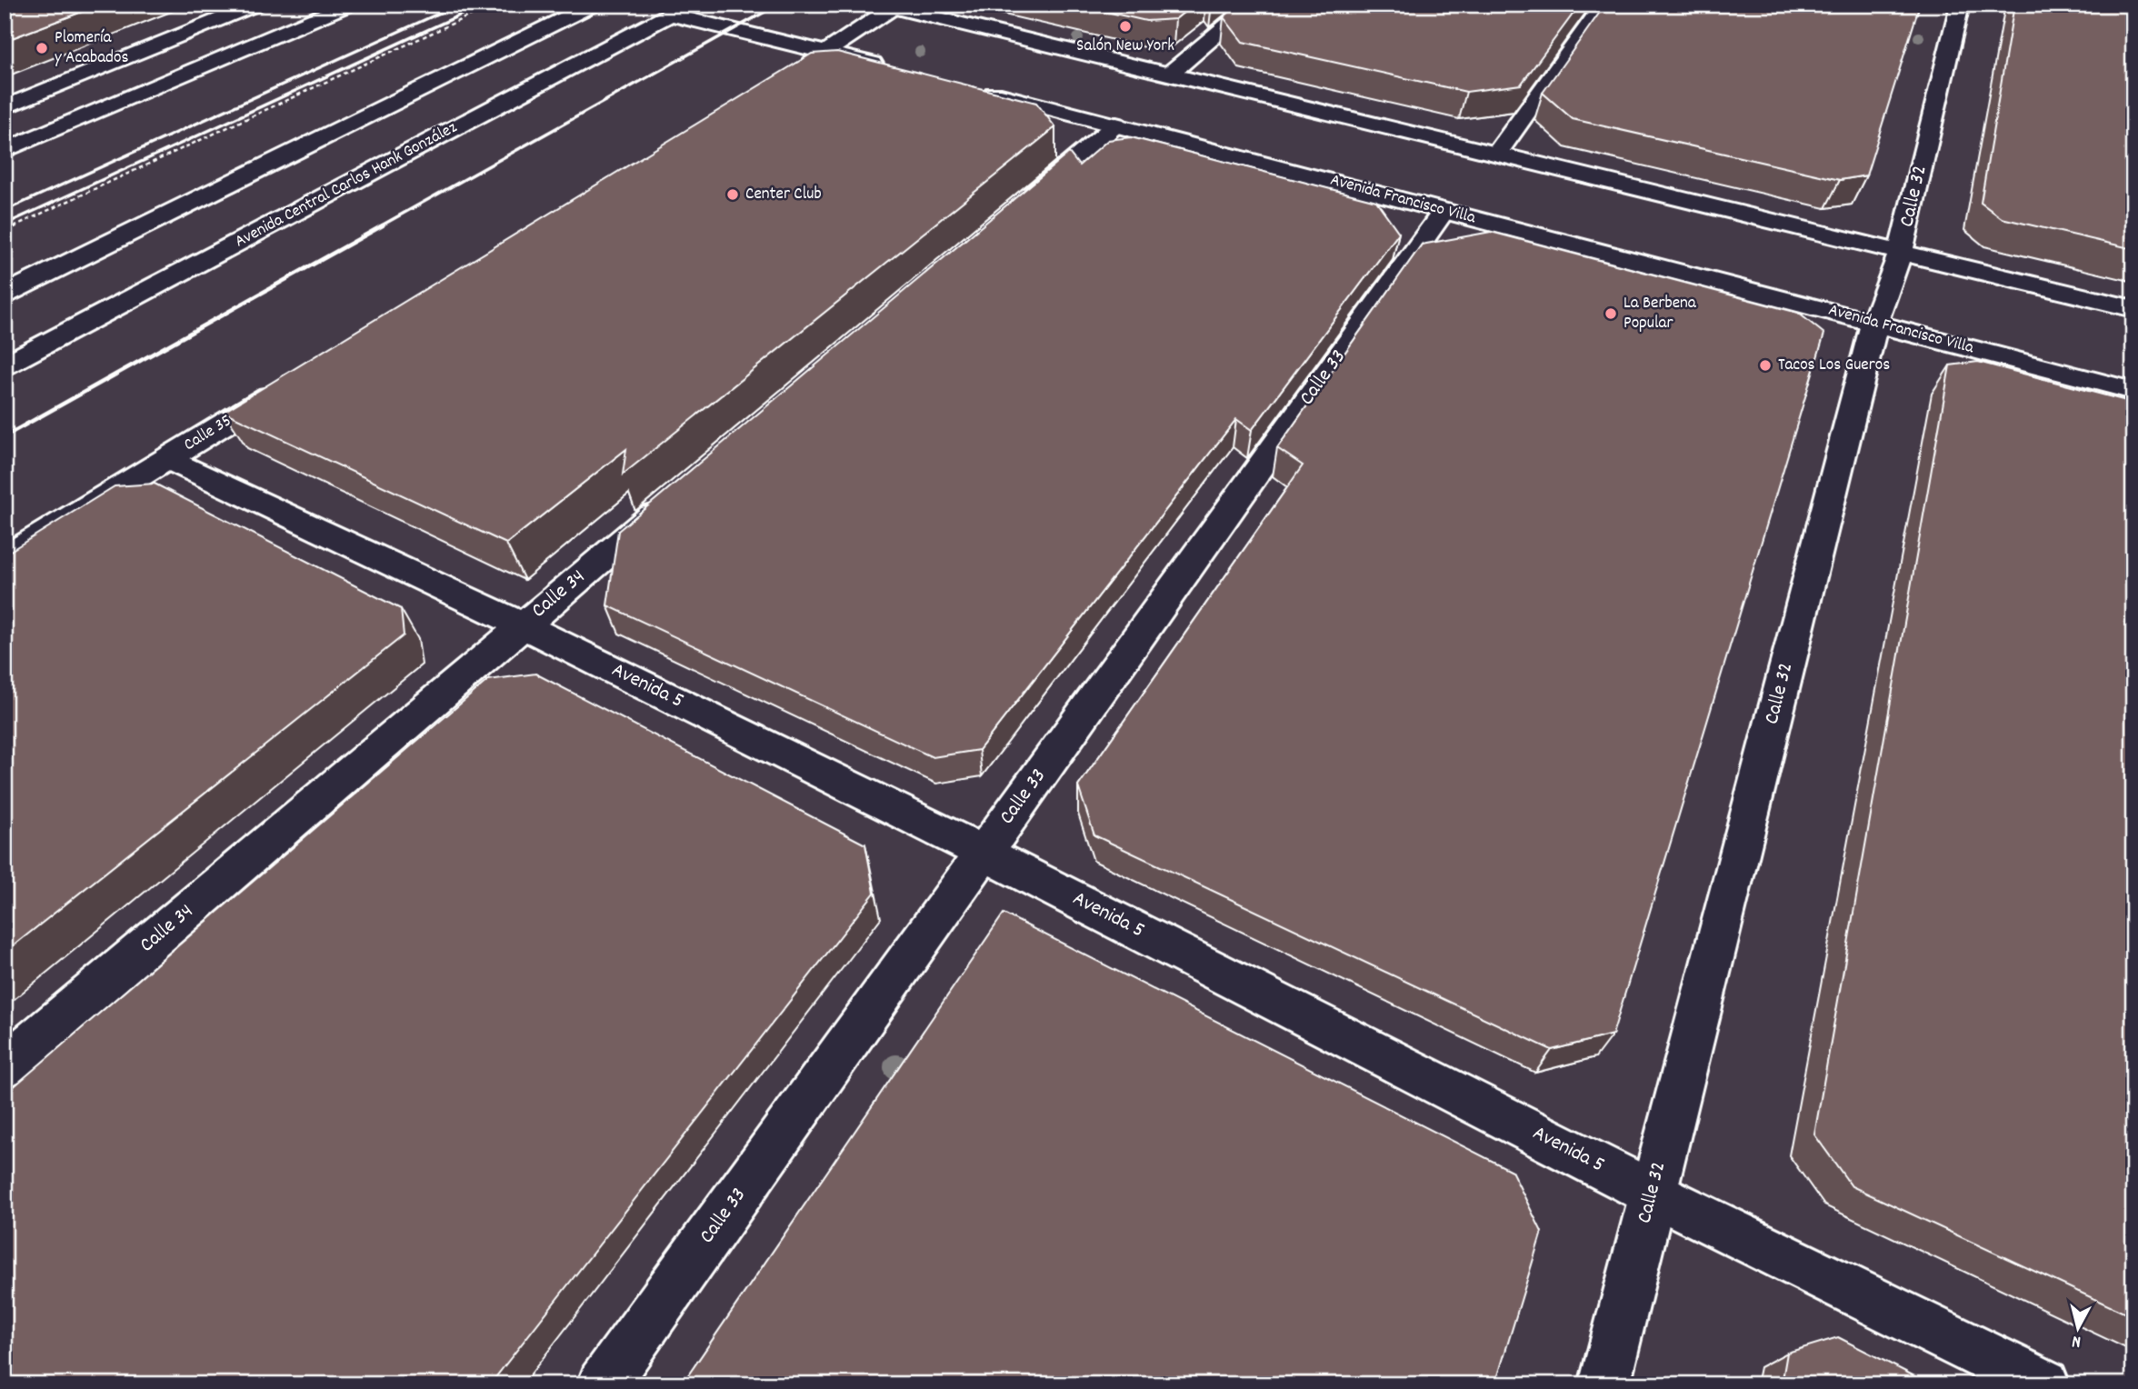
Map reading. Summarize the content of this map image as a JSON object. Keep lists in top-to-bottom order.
{
  "streets": {
    "main road": [
      "Avenida Central Carlos Hank González",
      "Calle 32",
      "Avenida Francisco Villa",
      "Calle 33",
      "Calle 35",
      "Calle 34",
      "Avenida 5"
    ]
  },
  "crossings": [
    ["Calle 32", "Avenida Francisco Villa"],
    ["Calle 32", "Avenida 5"],
    ["Avenida Francisco Villa", "Calle 33"],
    ["Calle 33", "Avenida 5"],
    ["Calle 35", "Avenida 5"],
    ["Calle 34", "Avenida 5"]
  ],
  "places": [
    "Salón New York",
    "Plomería y Acabados",
    "Center Club",
    "La Berbena Popular",
    "Tacos Los Gueros"
  ],
  "north": "bottom"
}
